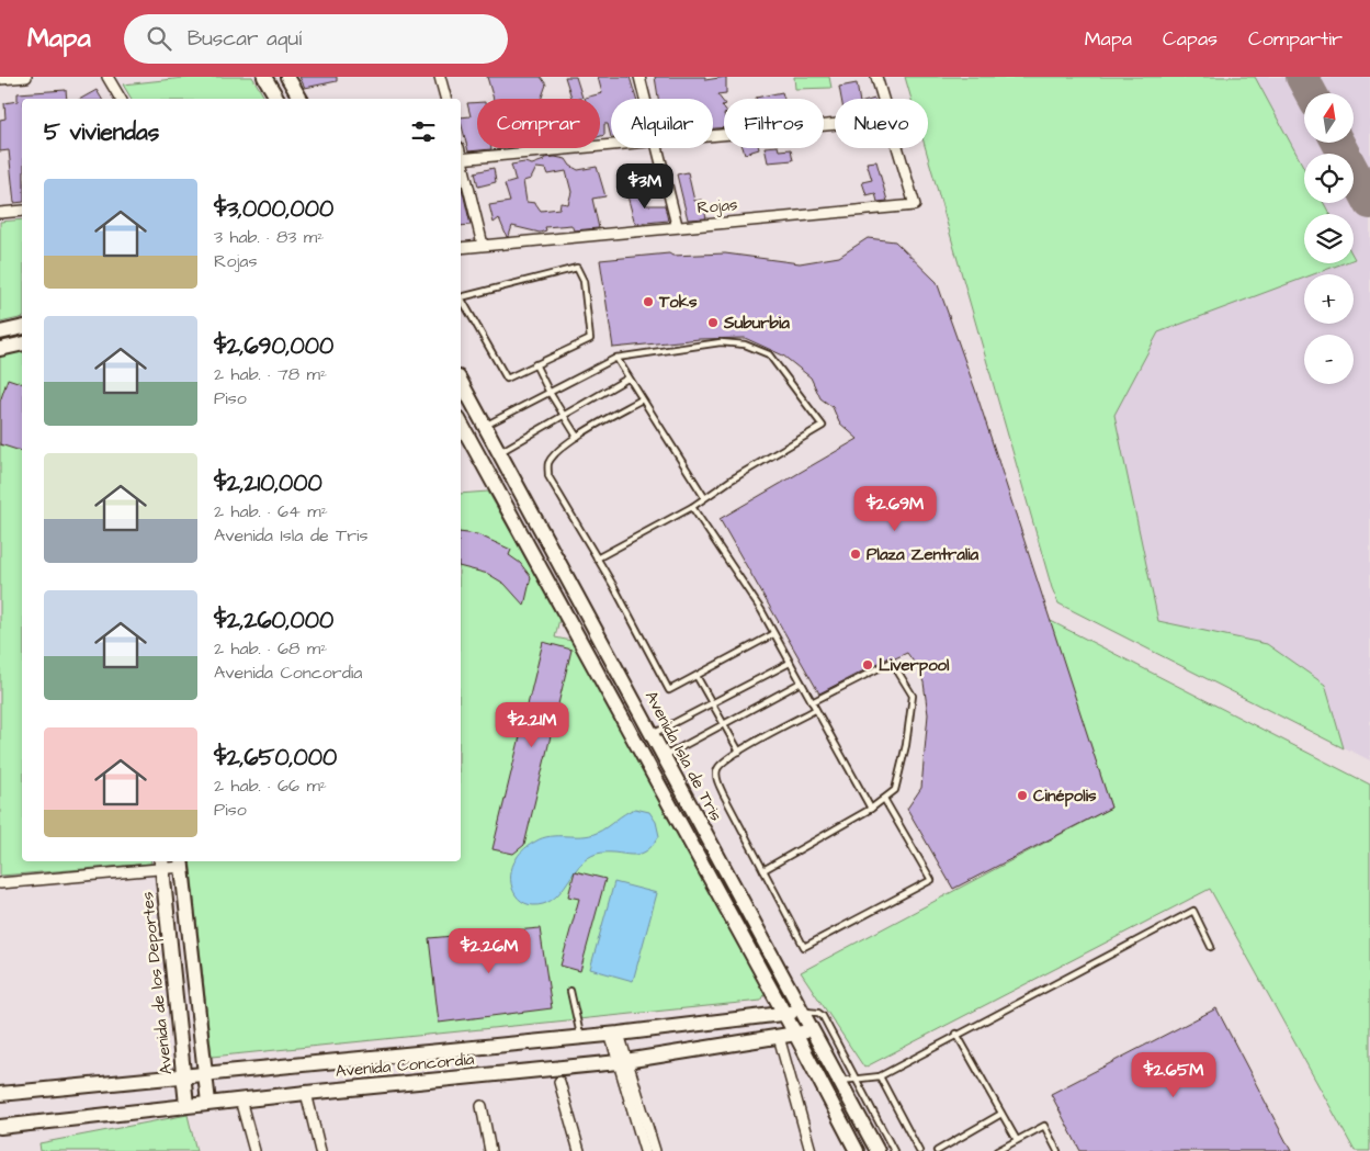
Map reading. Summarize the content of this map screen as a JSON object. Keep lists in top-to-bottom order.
{
  "streets": {
    "street": [
      "Rojas",
      "Avenida Isla de Tris",
      "Avenida de los Deportes",
      "Avenida Concordia"
    ]
  },
  "crossings": [
    ["Avenida Isla de Tris", "Avenida Concordia"],
    ["Avenida de los Deportes", "Avenida Concordia"]
  ],
  "places": [
    "Toks",
    "Suburbia",
    "Plaza Zentralia",
    "Liverpool",
    "Cinépolis"
  ],
  "north": "top",
  "page": {
    "header": "Mapa",
    "search": "Buscar aquí",
    "nav": ["Mapa", "Capas", "Compartir"],
    "map_buttons": ["+", "−"],
    "chip": [
      "Comprar",
      "Alquilar",
      "Filtros",
      "Nuevo"
    ],
    "heading": "5 viviendas",
    "price": [
      "$3M",
      "$2.69M",
      "$2.21M",
      "$2.26M",
      "$2.65M"
    ],
    "list": [
      {
        "name": "$3,000,000",
        "note": "3 hab. · 83 m² · Rojas"
      },
      {
        "name": "$2,690,000",
        "note": "2 hab. · 78 m² · Piso"
      },
      {
        "name": "$2,210,000",
        "note": "2 hab. · 64 m² · Avenida Isla de Tris"
      },
      {
        "name": "$2,260,000",
        "note": "2 hab. · 68 m² · Avenida Concordia"
      },
      {
        "name": "$2,650,000",
        "note": "2 hab. · 66 m² · Piso"
      }
    ]
  }
}
